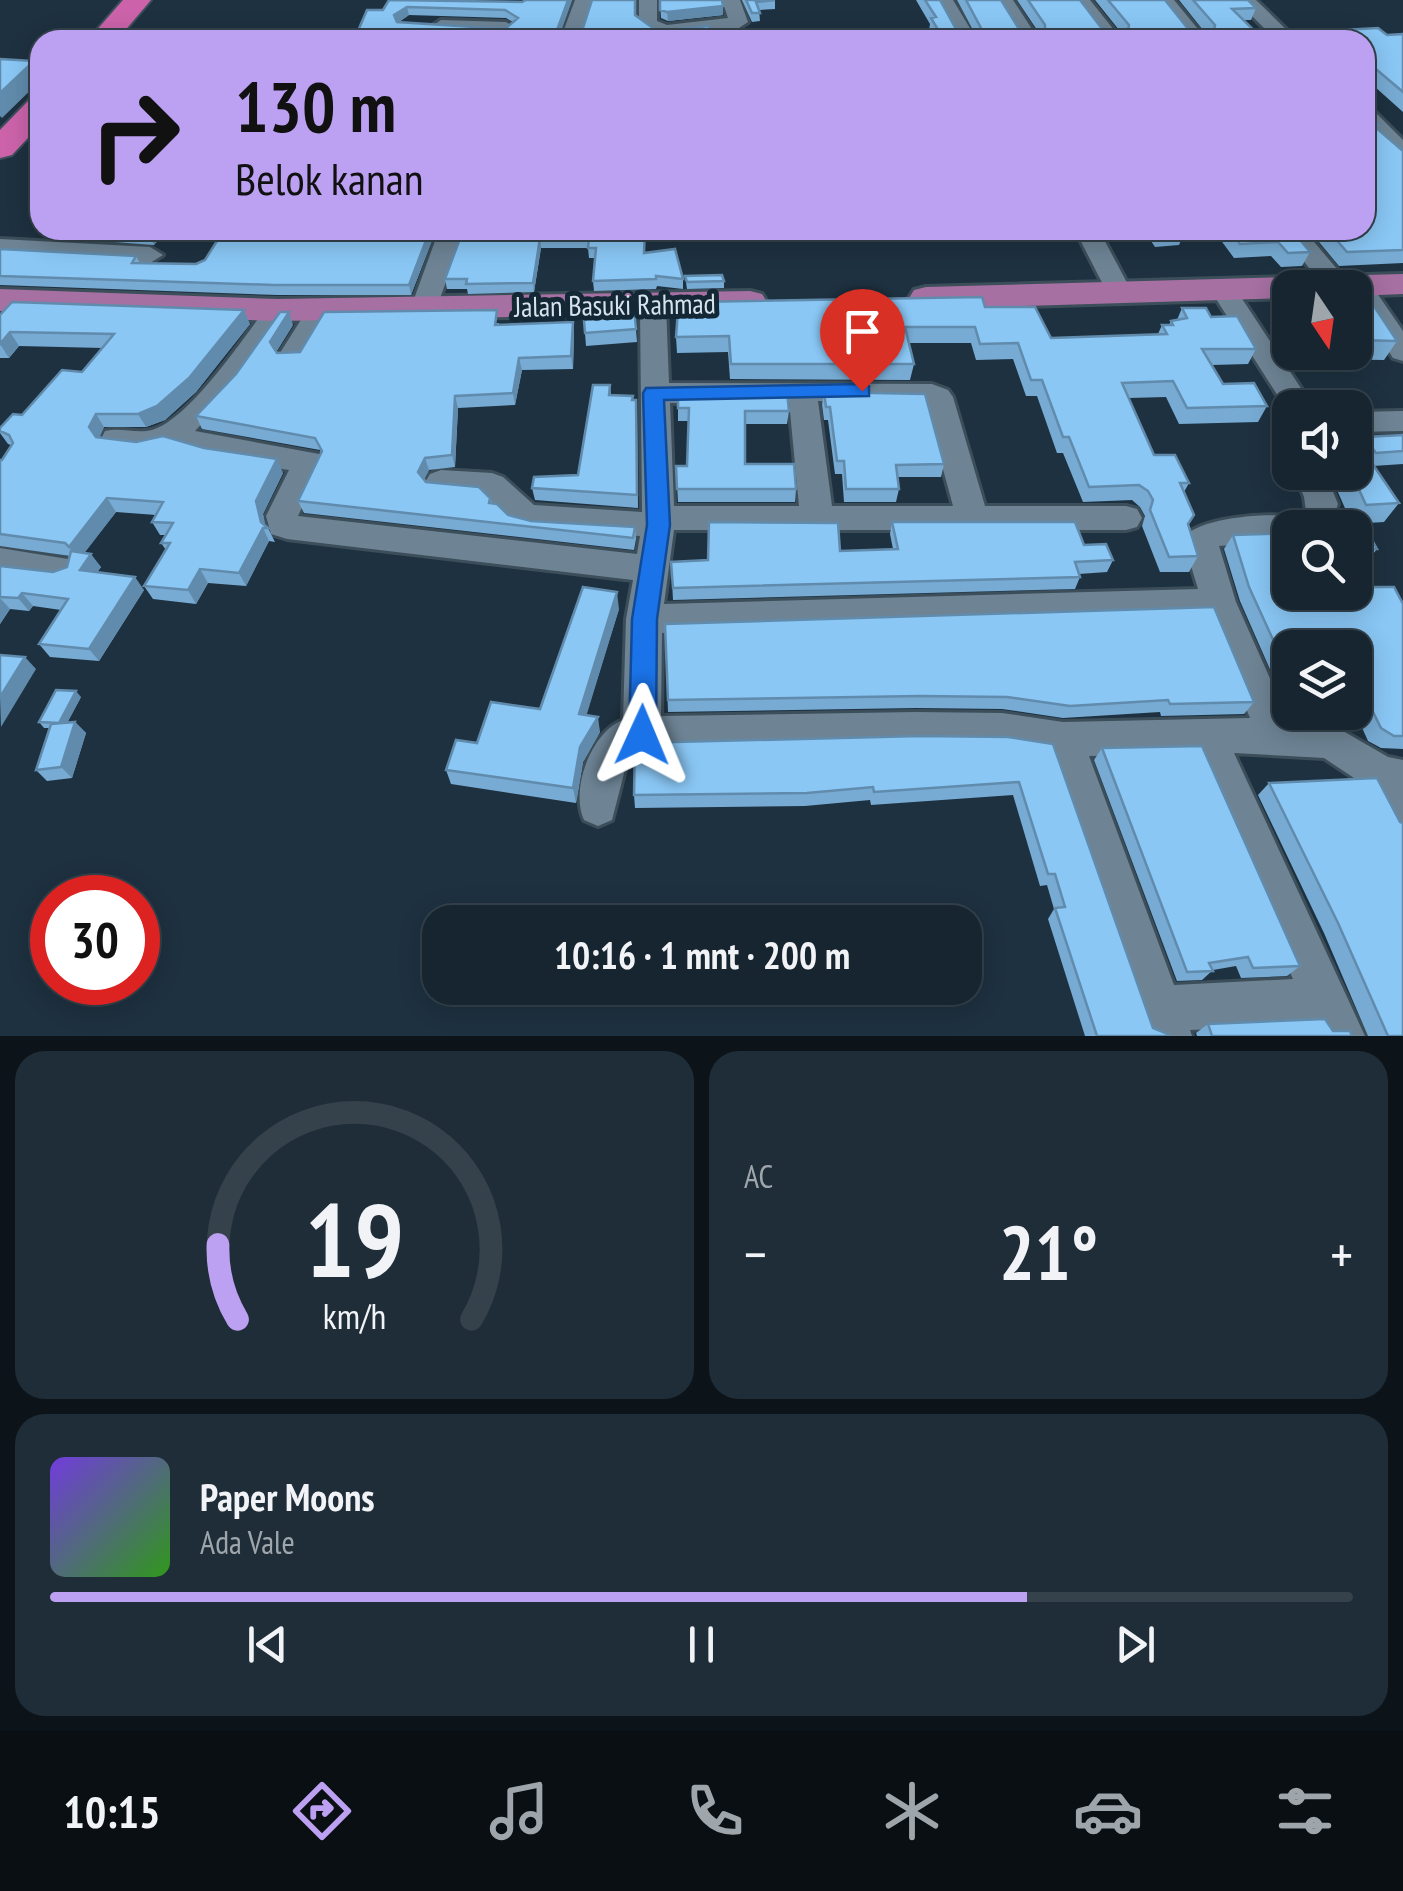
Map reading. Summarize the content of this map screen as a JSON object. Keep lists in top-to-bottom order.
{
  "streets": {
    "main road": ["Jalan Basuki Rahmad"]
  },
  "north": "bottom",
  "page": {
    "turn": ["130 m", "Belok kanan"],
    "limit": "30",
    "trip": "10:16 · 1 mnt · 200 m",
    "tile": "AC",
    "heat": ["−", "21°", "+"],
    "song": ["Paper Moons", "Ada Vale"],
    "tabs": "10:15",
    "gauge": ["19", "km/h"]
  }
}
